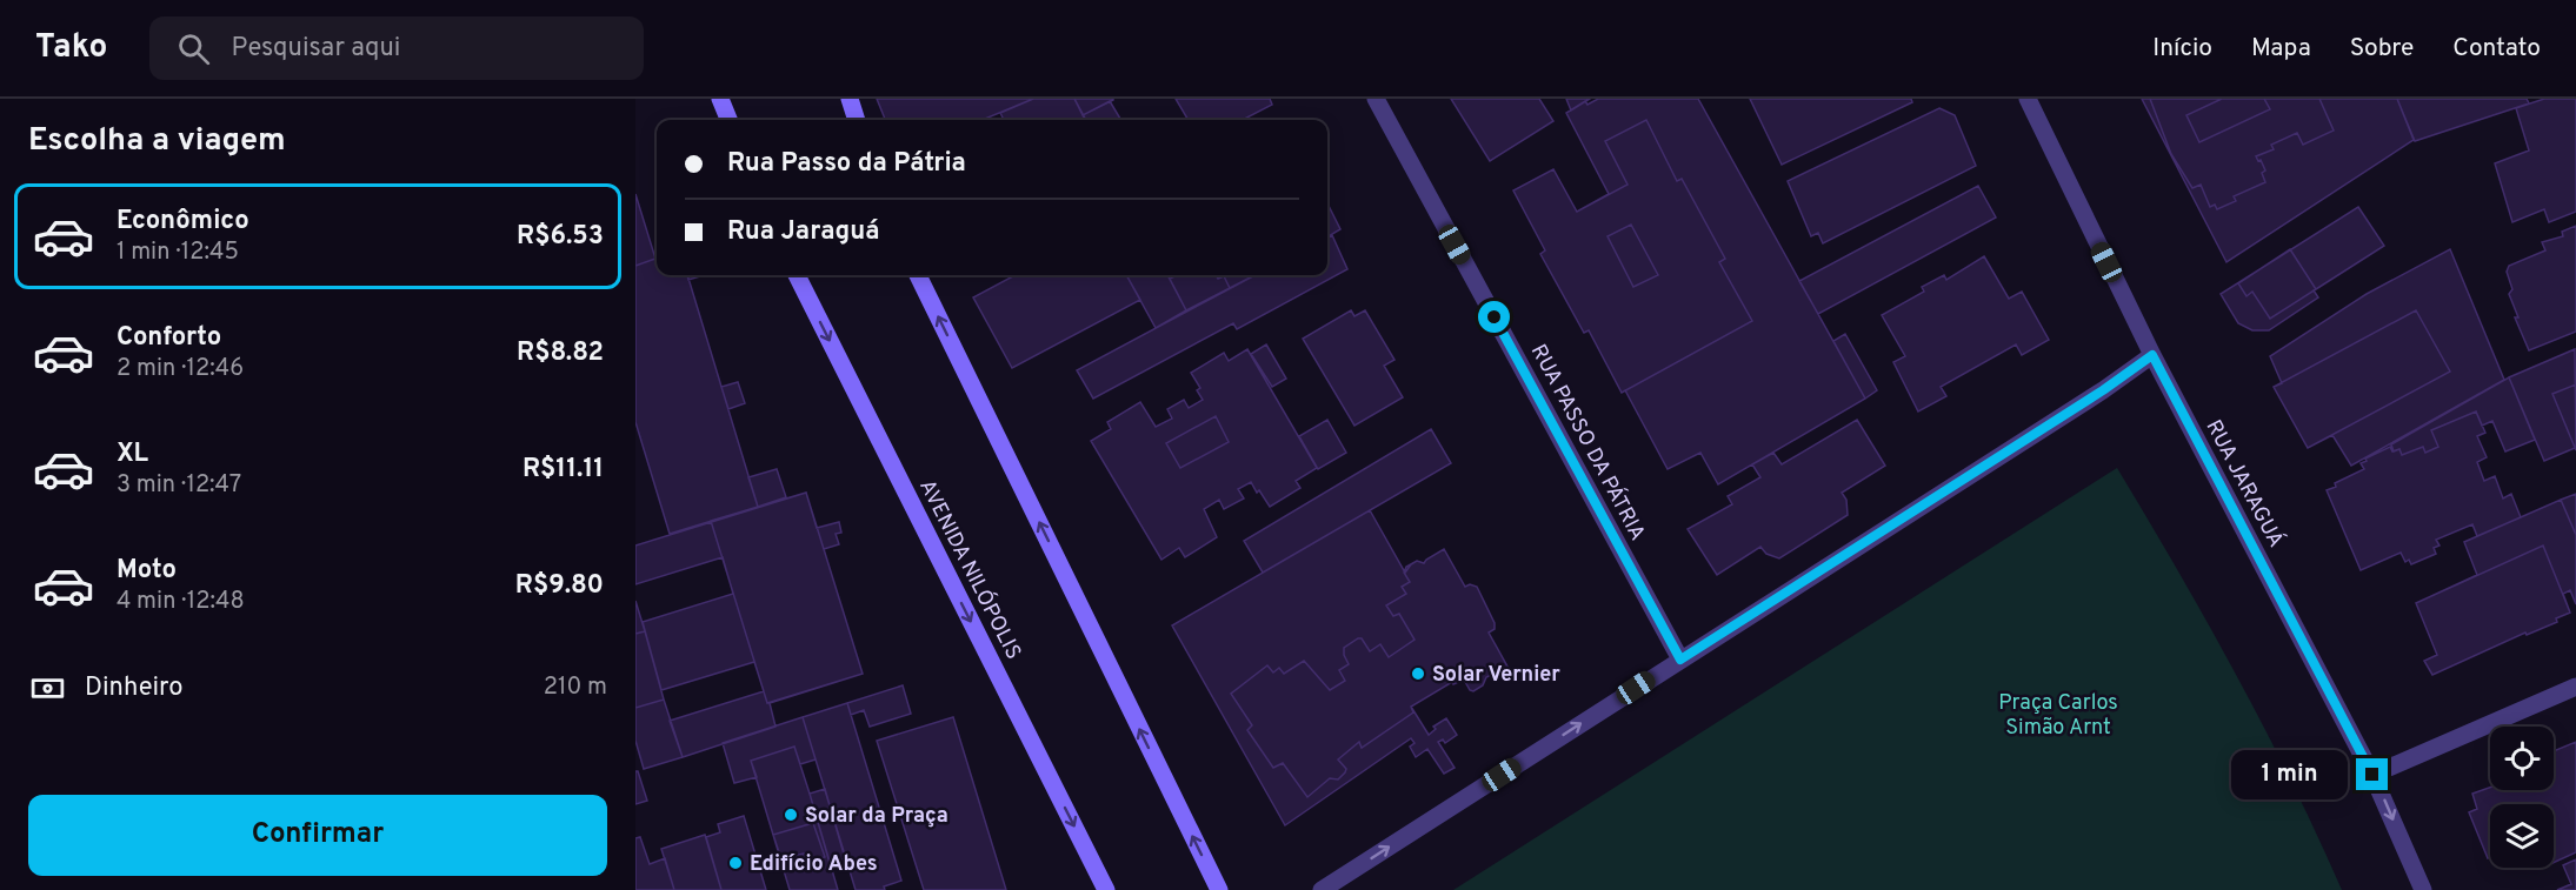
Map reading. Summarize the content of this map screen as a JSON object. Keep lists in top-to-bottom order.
{
  "streets": {
    "main road": ["AVENIDA NILÓPOLIS"],
    "street": ["RUA PASSO DA PÁTRIA", "RUA JARAGUÁ"]
  },
  "parks": ["Praça Carlos Simão Arnt"],
  "places": ["Solar Vernier", "Solar da Praça", "Edifício Abes"],
  "page": {
    "header": "Tako",
    "search": "Pesquisar aqui",
    "nav": [
      "Início",
      "Mapa",
      "Sobre",
      "Contato"
    ],
    "heading": "Escolha a viagem",
    "banner": ["Rua Passo da Pátria", "Rua Jaraguá"],
    "list": [
      {
        "name": "Econômico",
        "note": "1 min · 12:45",
        "value": "R$6.53"
      },
      {
        "name": "Conforto",
        "note": "2 min · 12:46",
        "value": "R$8.82"
      },
      {
        "name": "XL",
        "note": "3 min · 12:47",
        "value": "R$11.11"
      },
      {
        "name": "Moto",
        "note": "4 min · 12:48",
        "value": "R$9.80"
      }
    ],
    "pay": ["Dinheiro", "210 m"],
    "bubble": "1 min",
    "buttons": "Confirmar"
  }
}
